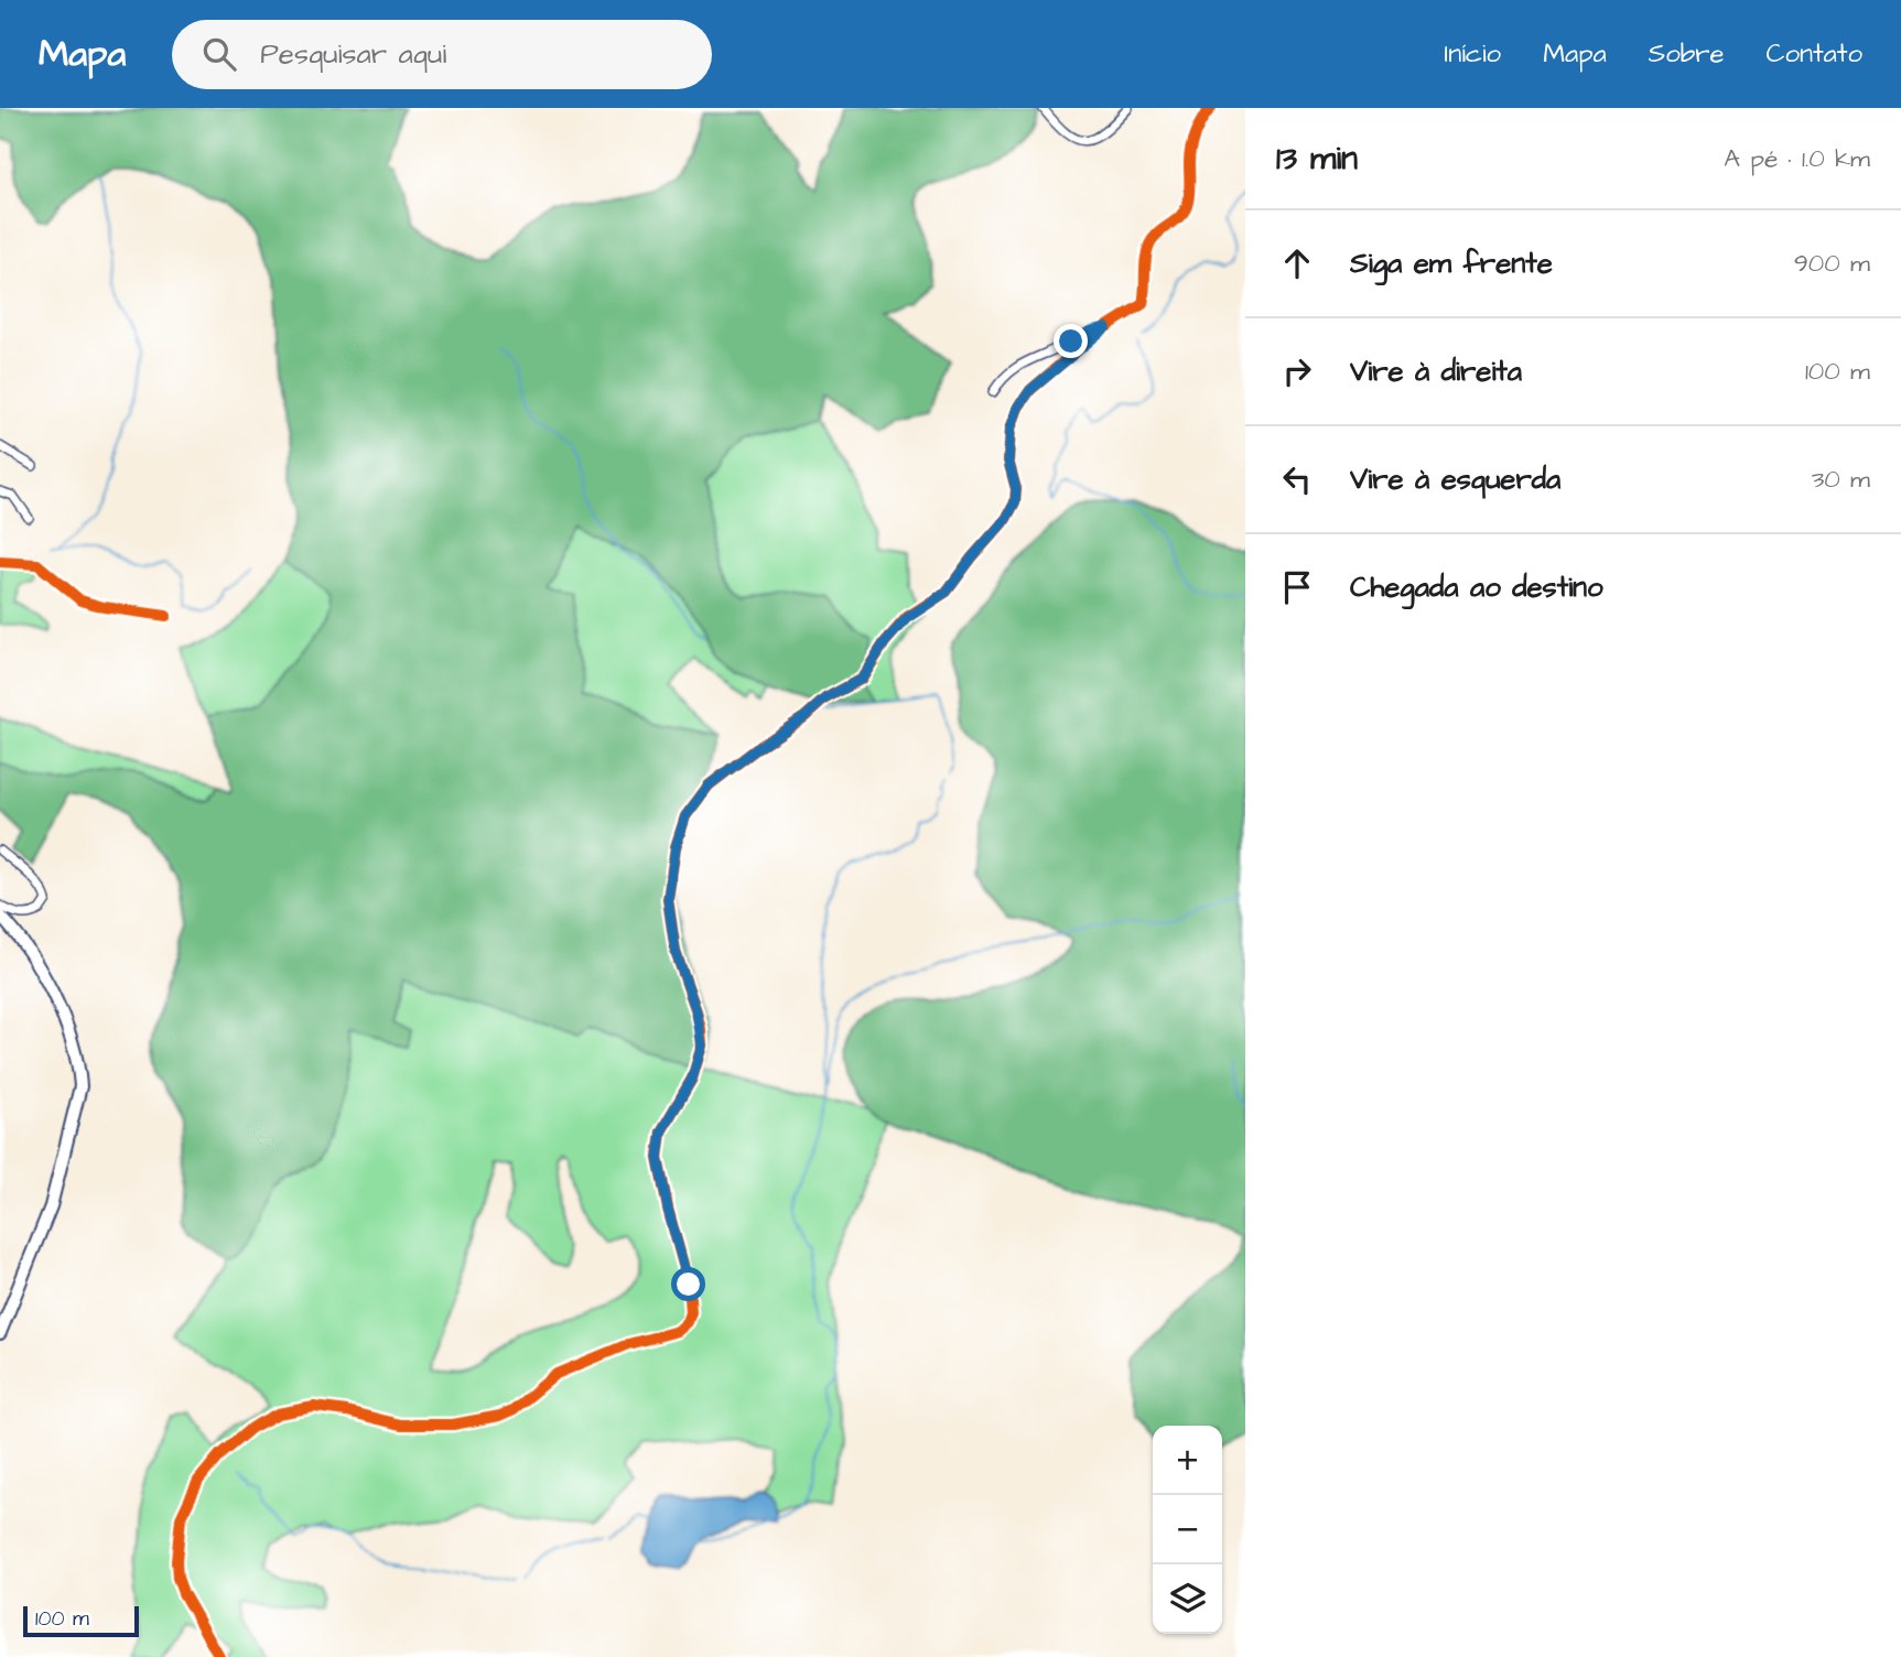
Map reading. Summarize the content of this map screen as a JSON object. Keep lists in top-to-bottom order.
{
  "scale_bar": "100 m",
  "page": {
    "header": "Mapa",
    "search": "Pesquisar aqui",
    "nav": [
      "Início",
      "Mapa",
      "Sobre",
      "Contato"
    ],
    "heading": ["13 min", "A pé · 1.0 km"],
    "list": [
      ["Siga em frente", "900 m"],
      ["Vire à direita", "100 m"],
      ["Vire à esquerda", "30 m"],
      "Chegada ao destino"
    ],
    "map_buttons": ["+", "−"],
    "scale": "100 m"
  }
}
